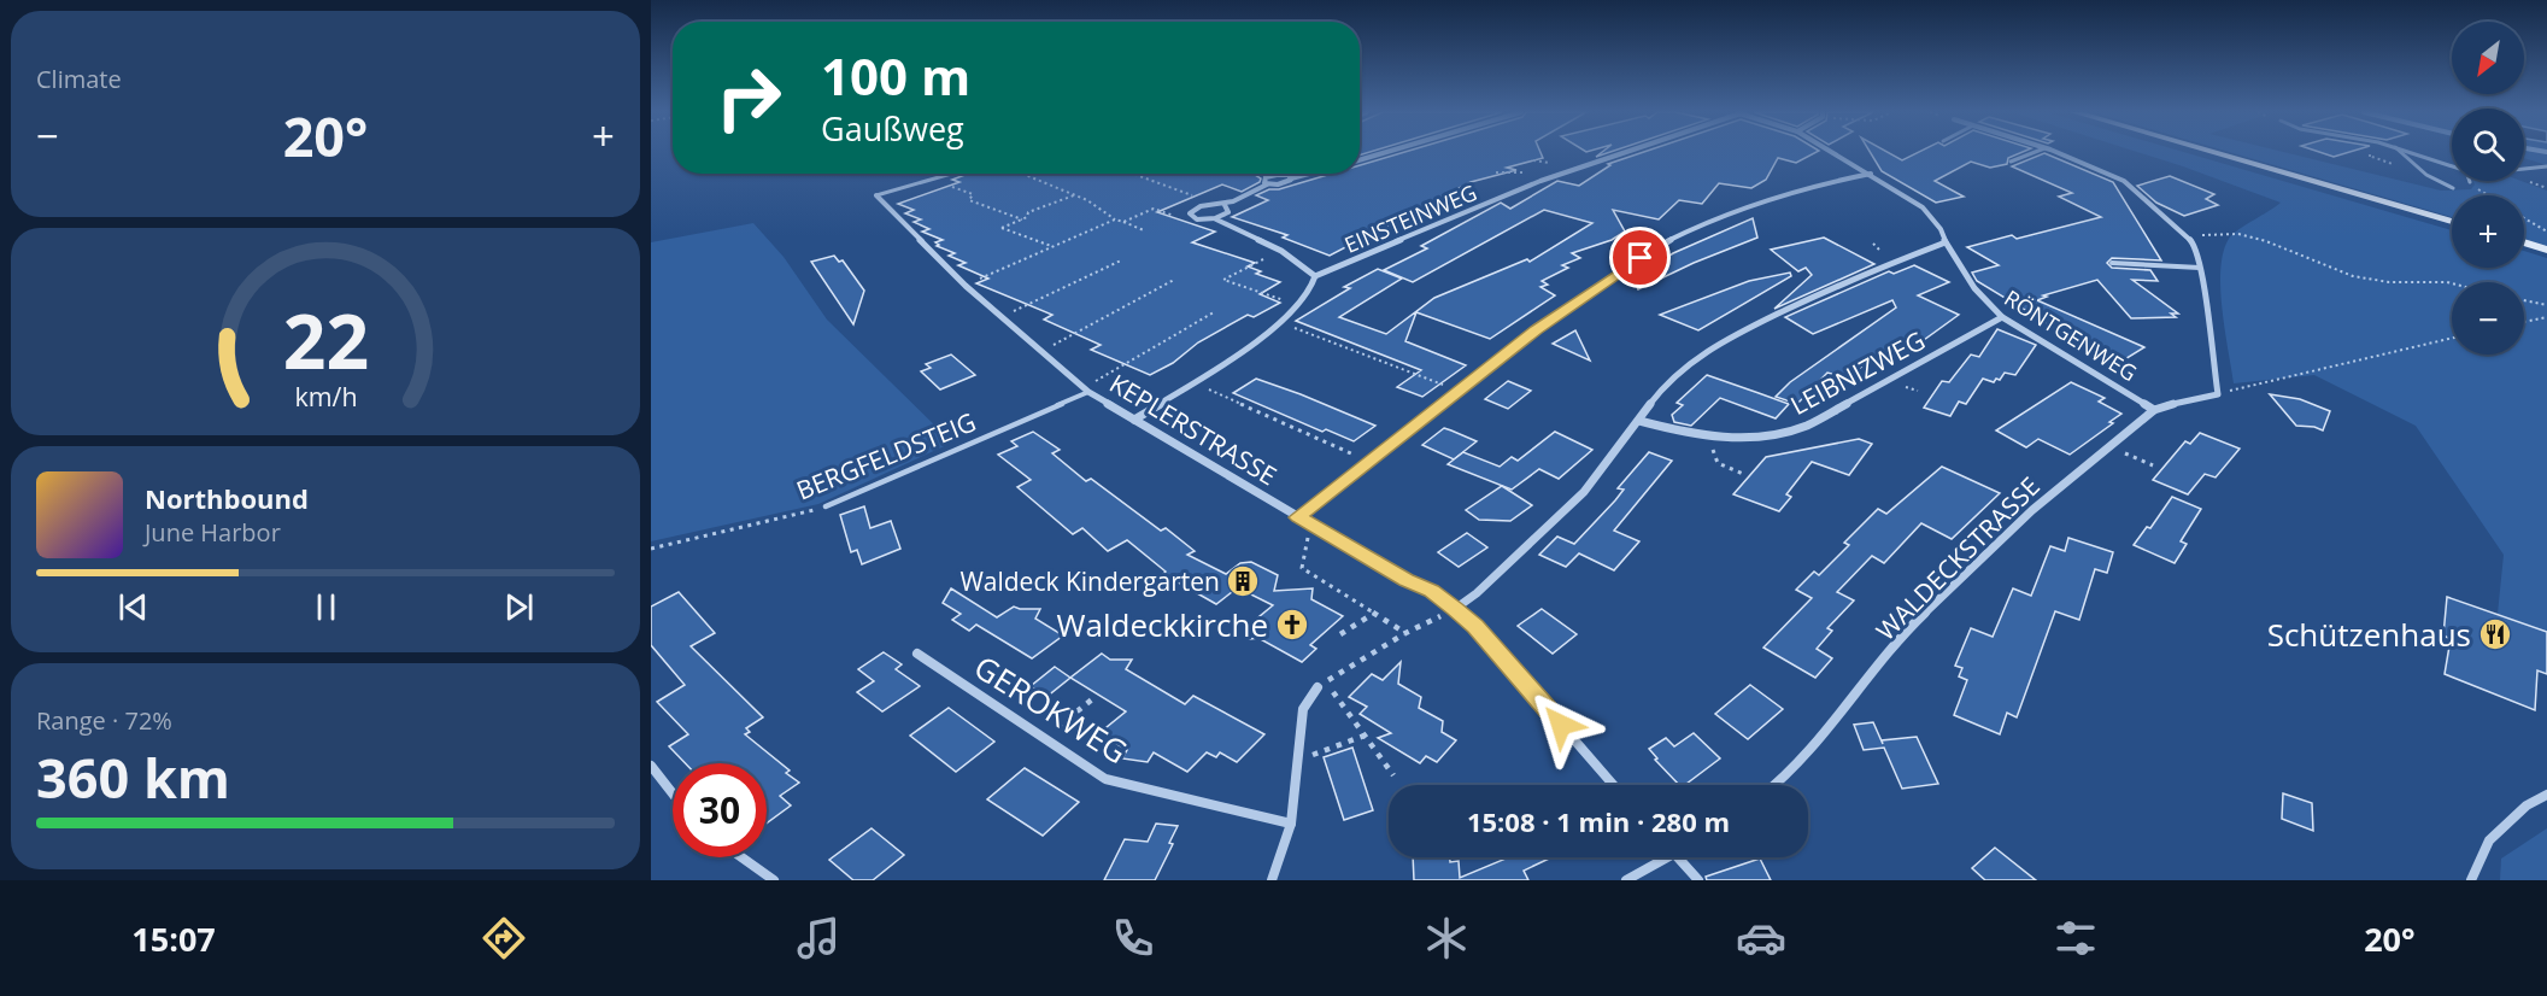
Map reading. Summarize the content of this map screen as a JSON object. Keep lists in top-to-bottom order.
{
  "streets": {
    "street": [
      "EINSTEINWEG",
      "RÖNTGENWEG",
      "LEIBNIZWEG",
      "KEPLERSTRASSE",
      "WALDECKSTRASSE",
      "GEROKWEG"
    ],
    "lane": ["BERGFELDSTEIG"]
  },
  "crossings": [
    ["RÖNTGENWEG", "LEIBNIZWEG"],
    ["RÖNTGENWEG", "WALDECKSTRASSE"],
    ["KEPLERSTRASSE", "BERGFELDSTEIG"]
  ],
  "places": {
    "building": ["Waldeck Kindergarten"],
    "church": ["Waldeckkirche"],
    "restaurant": ["Schützenhaus"]
  },
  "north": "bottom left",
  "page": {
    "tile": [
      "Climate",
      ["Range · 72%", "360 km"]
    ],
    "map_buttons": ["+", "−"],
    "turn": ["100 m", "Gaußweg"],
    "heat": ["−", "20°", "+"],
    "song": ["Northbound", "June Harbor"],
    "limit": "30",
    "trip": "15:08 · 1 min · 280 m",
    "tabs": ["15:07", "20°"],
    "gauge": ["22", "km/h"]
  }
}
